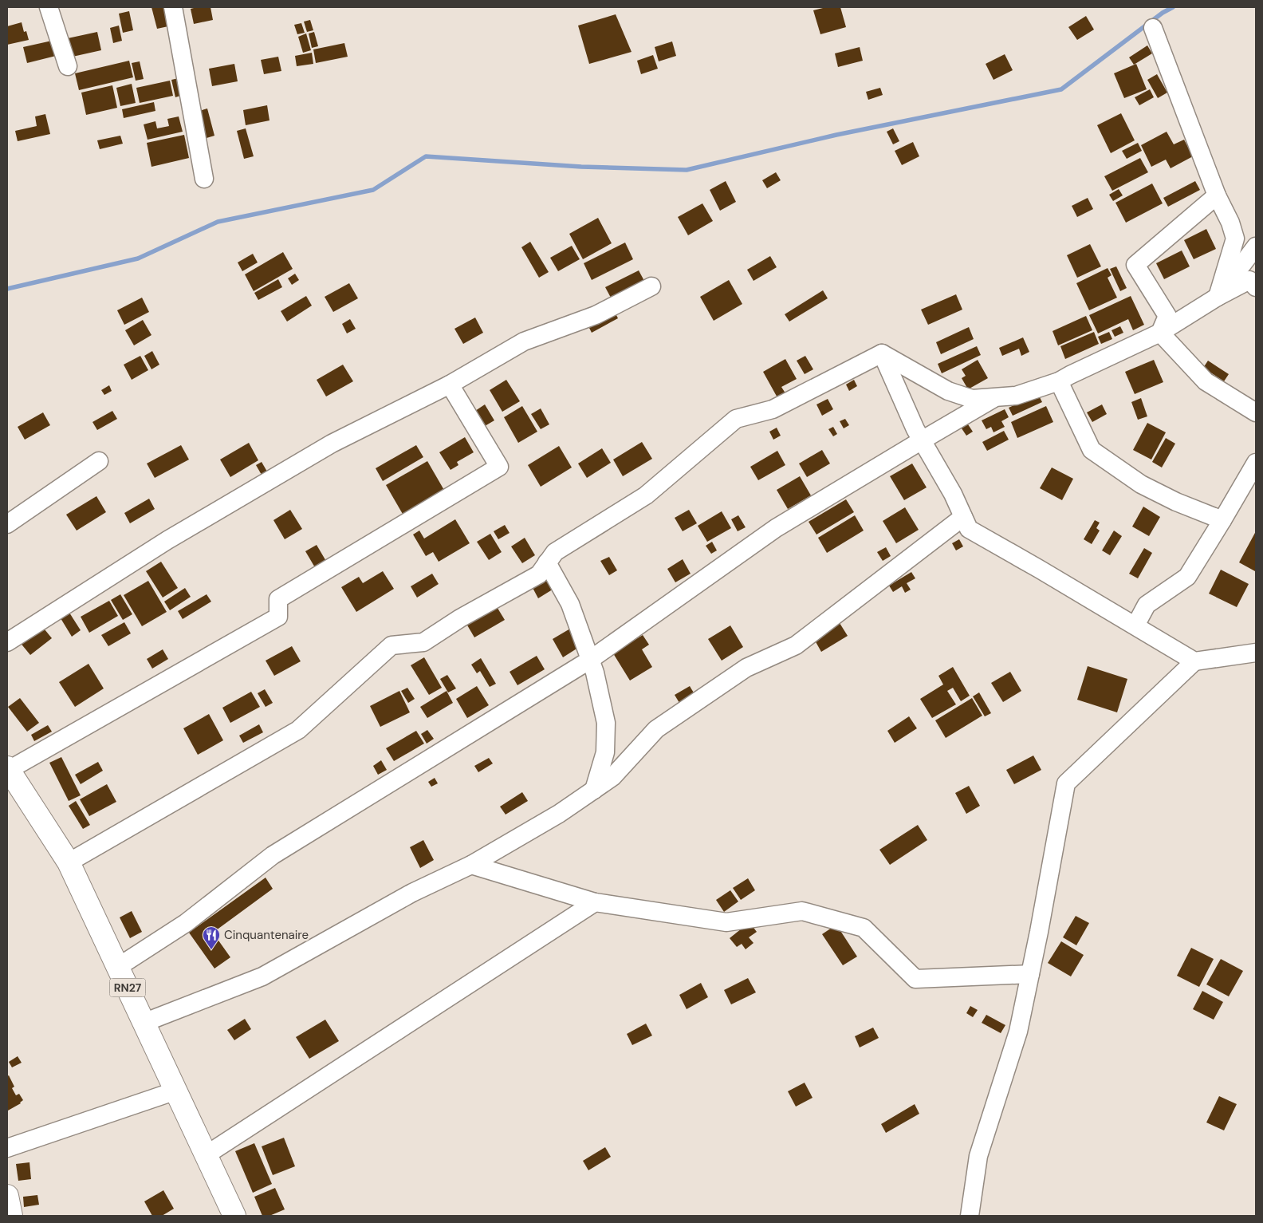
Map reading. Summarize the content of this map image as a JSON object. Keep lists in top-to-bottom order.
{
  "streets": {
    "main road": ["RN27"]
  },
  "places": {
    "restaurant": ["Cinquantenaire"]
  }
}
